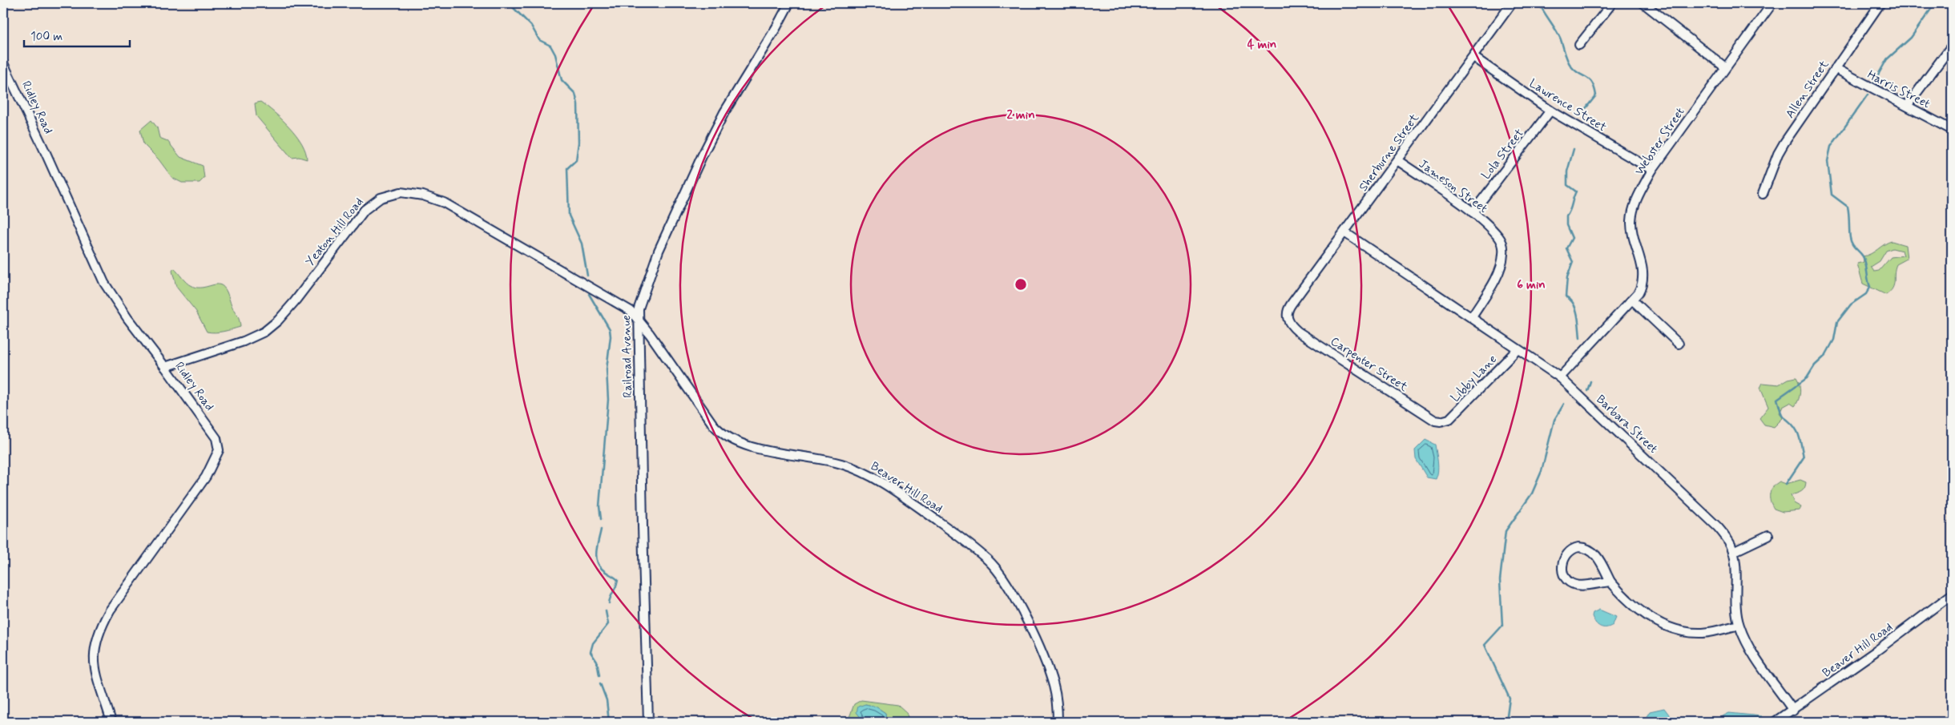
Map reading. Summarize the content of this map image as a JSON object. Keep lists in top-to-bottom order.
{
  "streets": {
    "street": [
      "Allen Street",
      "Harris Street",
      "Lawrence Street",
      "Ridley Road",
      "Webster Street",
      "Sherburne Street",
      "Lola Street",
      "Jameson Street",
      "Yeaton Hill Road",
      "Railroad Avenue",
      "Carpenter Street",
      "Libby Lane",
      "Barbara Street",
      "Beaver Hill Road"
    ]
  },
  "crossings": [
    ["Allen Street", "Harris Street"],
    ["Lawrence Street", "Webster Street"],
    ["Lawrence Street", "Sherburne Street"],
    ["Lawrence Street", "Lola Street"],
    ["Ridley Road", "Yeaton Hill Road"],
    ["Webster Street", "Barbara Street"],
    ["Sherburne Street", "Jameson Street"],
    ["Sherburne Street", "Carpenter Street"],
    ["Sherburne Street", "Barbara Street"],
    ["Lola Street", "Jameson Street"],
    ["Jameson Street", "Barbara Street"],
    ["Yeaton Hill Road", "Railroad Avenue"],
    ["Yeaton Hill Road", "Beaver Hill Road"],
    ["Railroad Avenue", "Beaver Hill Road"],
    ["Carpenter Street", "Libby Lane"],
    ["Libby Lane", "Barbara Street"],
    ["Barbara Street", "Beaver Hill Road"]
  ],
  "scale_bar": "100 m",
  "rings": ["4 min", "2 min", "6 min"]
}
